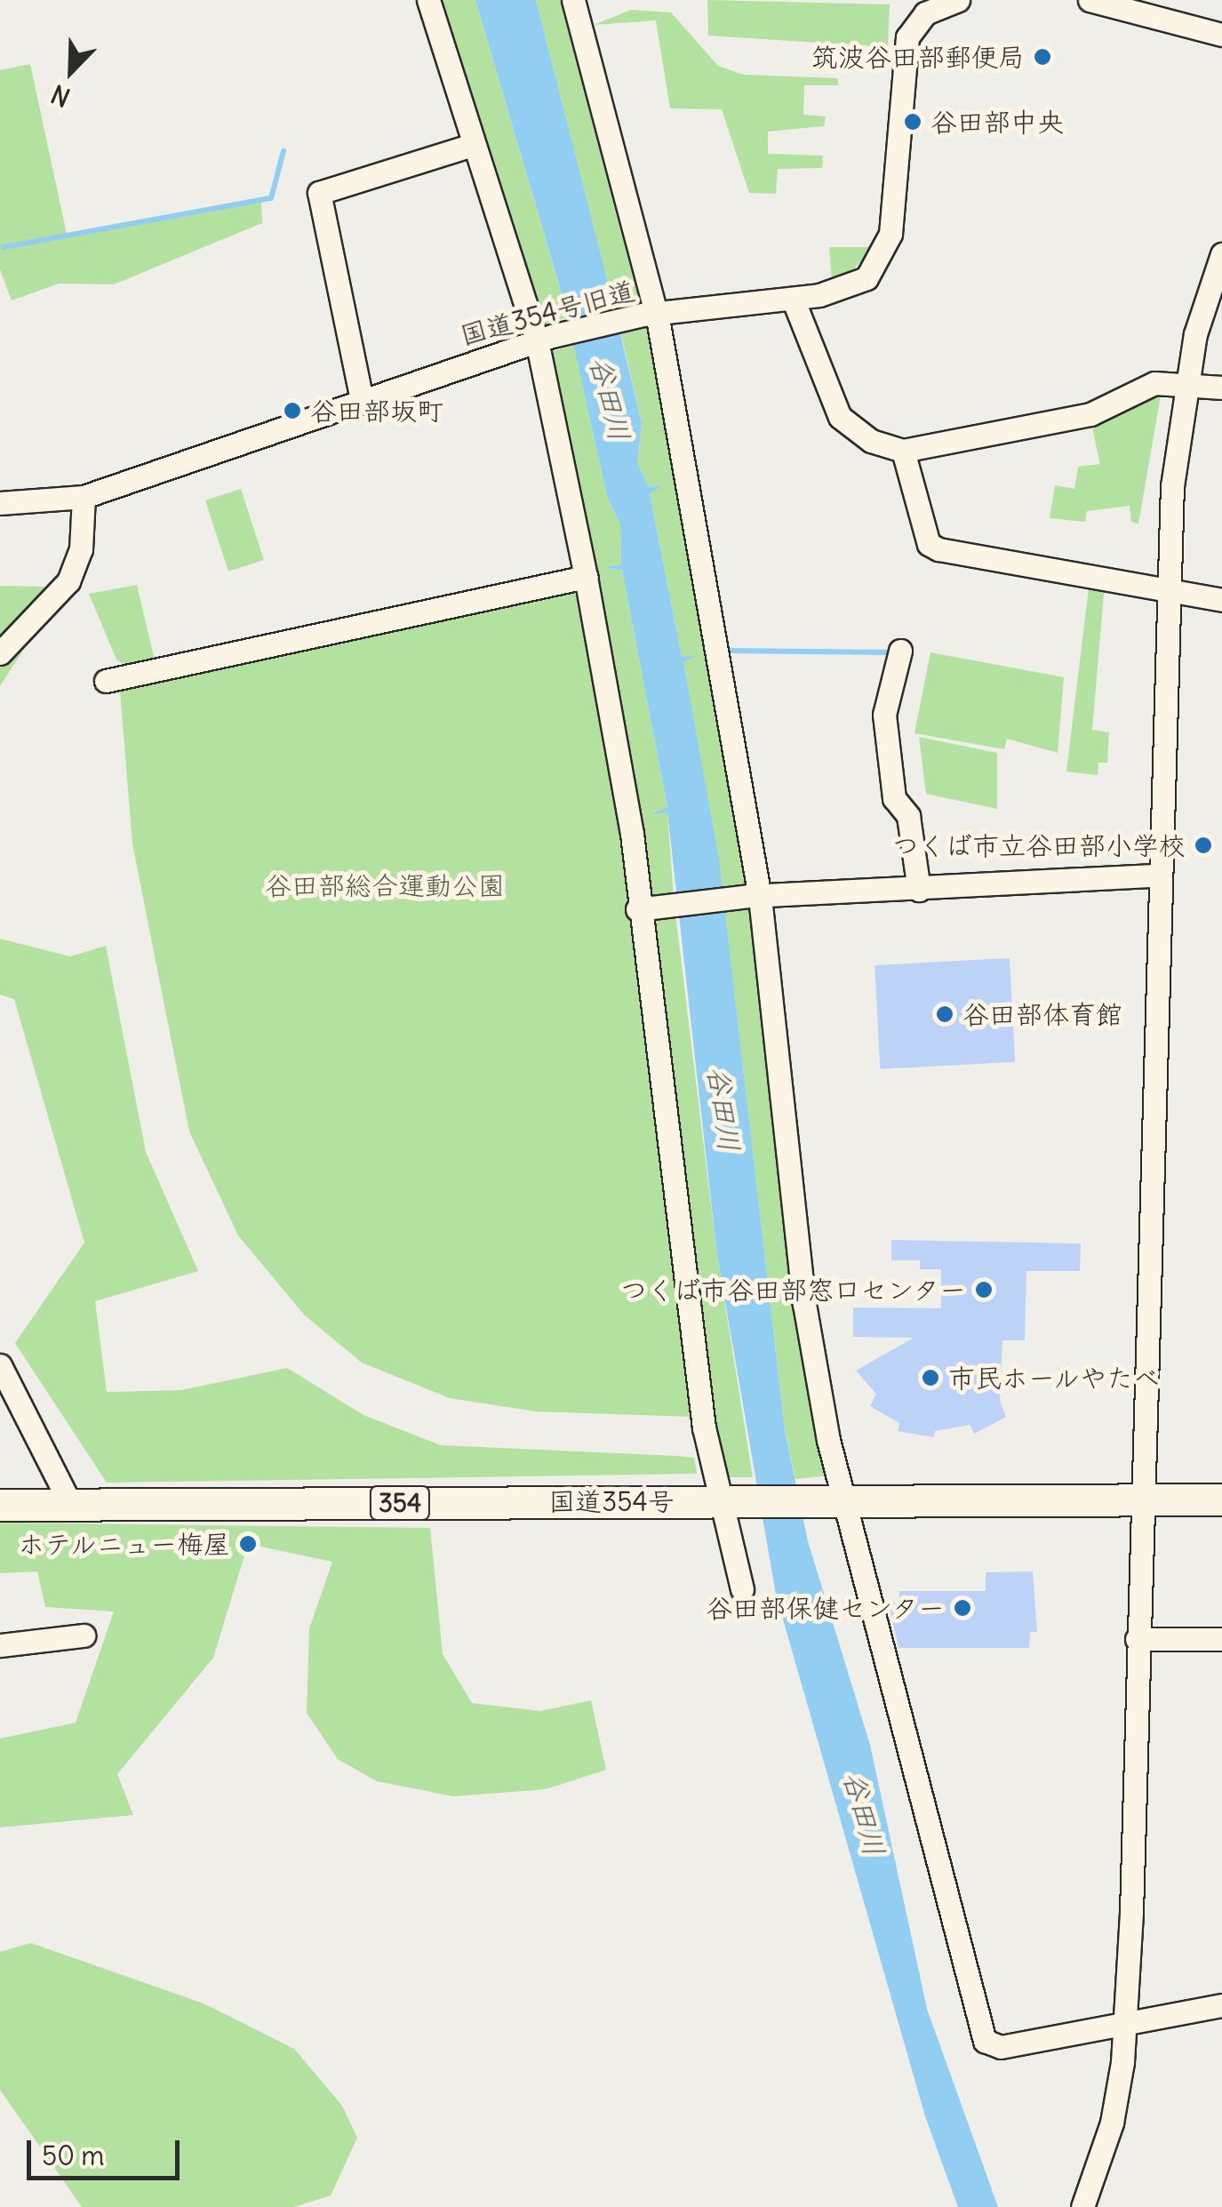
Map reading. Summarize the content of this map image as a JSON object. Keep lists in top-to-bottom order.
{
  "streets": {
    "highway": ["国道354号", "354"],
    "street": ["国道354号旧道"]
  },
  "water": ["谷田川"],
  "parks": ["谷田部総合運動公園"],
  "places": [
    "筑波谷田部郵便局",
    "谷田部中央",
    "谷田部坂町",
    "つくば市立谷田部小学校",
    "谷田部体育館",
    "つくば市谷田部窓口センター",
    "市民ホールやたべ",
    "ホテルニュー梅屋",
    "谷田部保健センター"
  ],
  "scale_bar": "50 m",
  "north": "bottom left"
}
